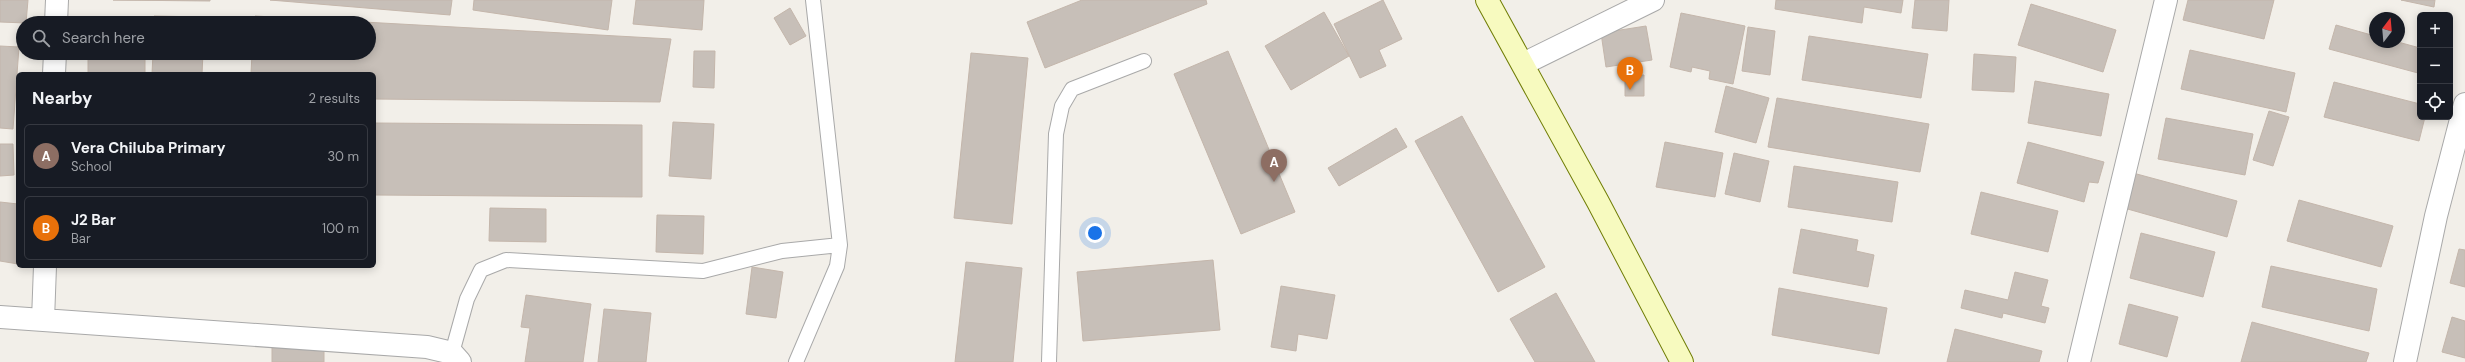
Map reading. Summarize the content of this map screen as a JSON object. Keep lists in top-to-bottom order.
{
  "north": "top",
  "page": {
    "map_buttons": ["+", "−"],
    "search": "Search here",
    "pins": ["B", "A"],
    "heading": ["Nearby", "2 results"],
    "list": [
      {
        "mark": "A",
        "name": "Vera Chiluba Primary",
        "note": "School",
        "value": "30 m"
      },
      {
        "mark": "B",
        "name": "J2 Bar",
        "note": "Bar",
        "value": "100 m"
      }
    ]
  }
}
